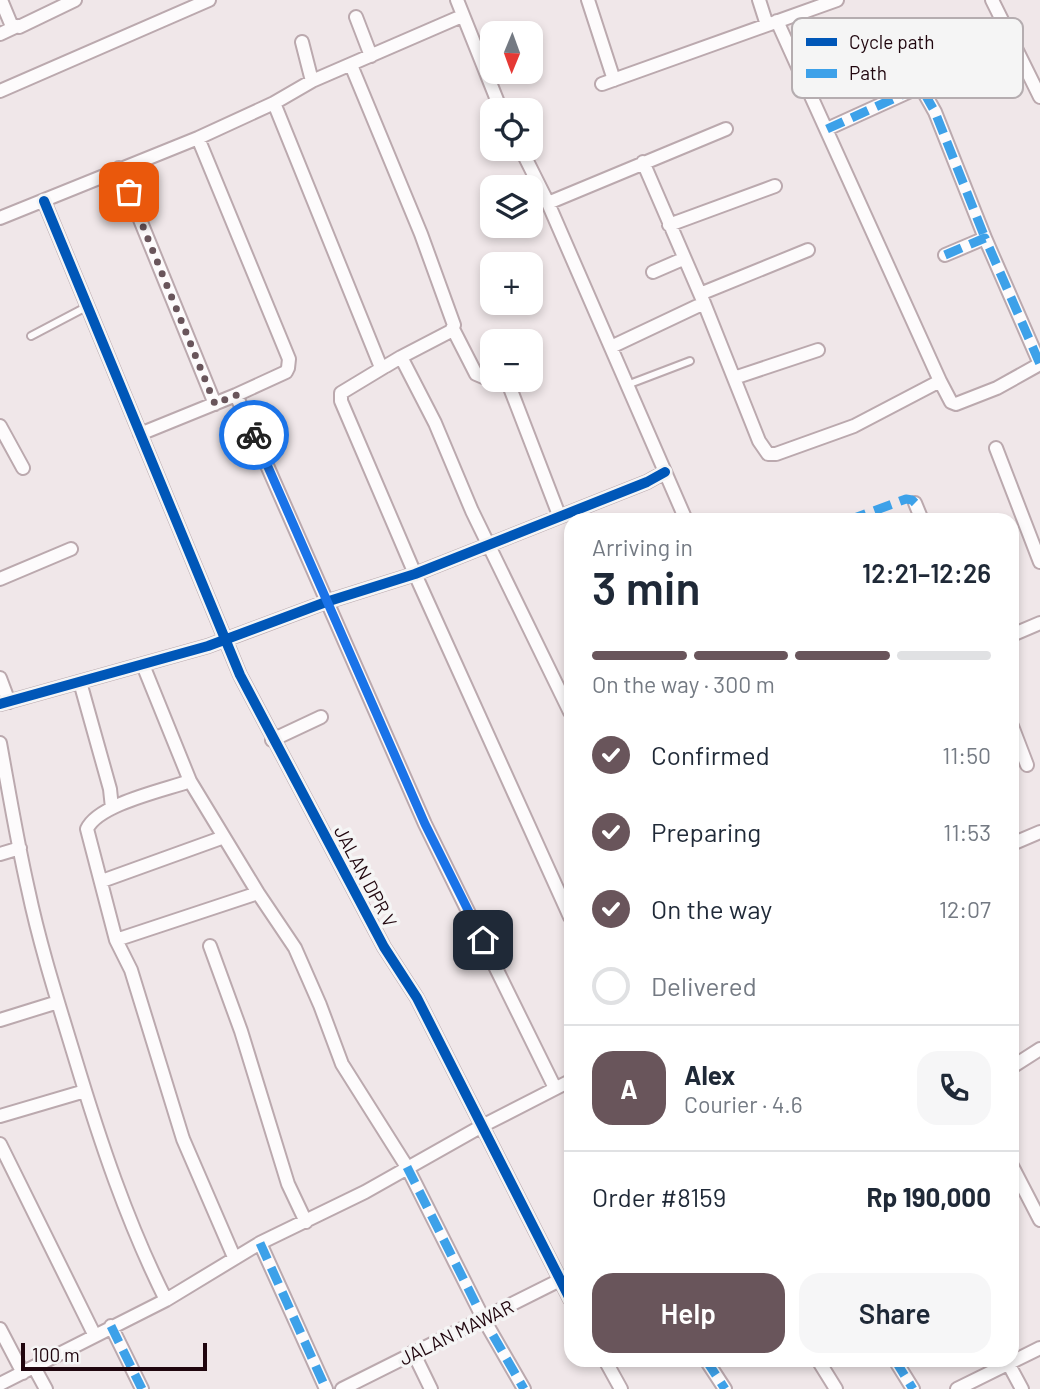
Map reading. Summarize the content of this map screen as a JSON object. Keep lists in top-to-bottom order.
{
  "streets": {
    "street": ["JALAN DPR V", "JALAN MAWAR"]
  },
  "legend": ["Cycle path", "Path"],
  "scale_bar": "100 m",
  "north": "bottom",
  "page": {
    "map_buttons": ["+", "−"],
    "heading": ["3 min", "Arriving in", "12:21–12:26"],
    "panel": [
      "Alex",
      "Courier · 4.6",
      "Order #8159",
      "Rp 190,000"
    ],
    "bar": "On the way · 300 m",
    "list": [
      ["Confirmed", "11:50"],
      ["Preparing", "11:53"],
      ["On the way", "12:07"],
      "Delivered"
    ],
    "round": "A",
    "buttons": ["Help", "Share"],
    "scale": "100 m"
  }
}
